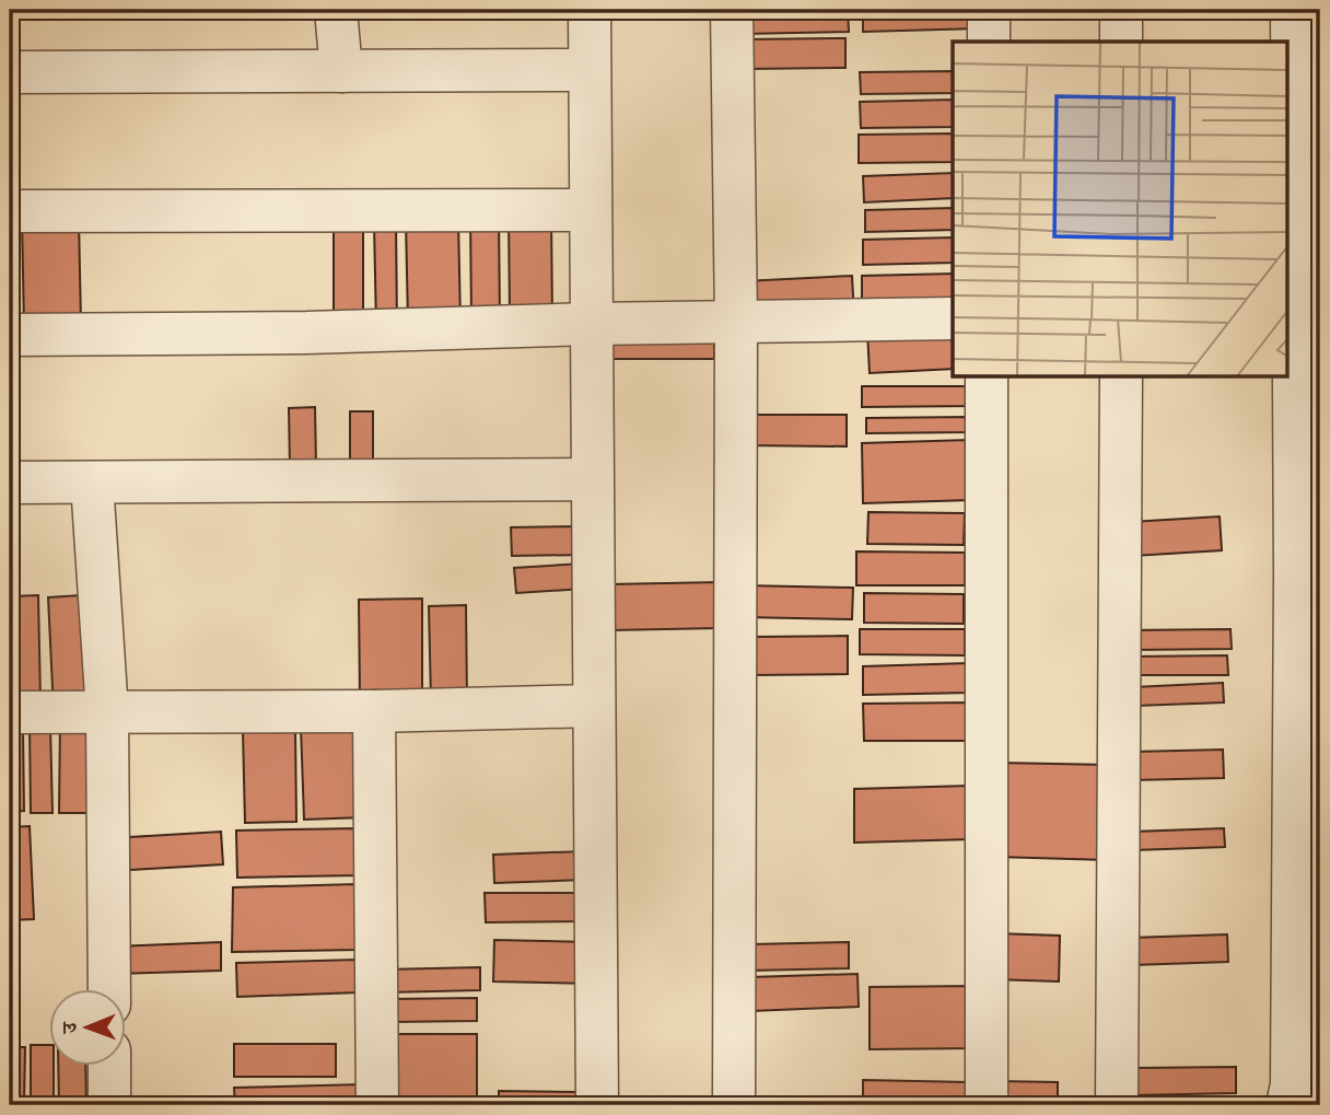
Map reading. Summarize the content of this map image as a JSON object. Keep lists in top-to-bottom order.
{
  "north": "left"
}
